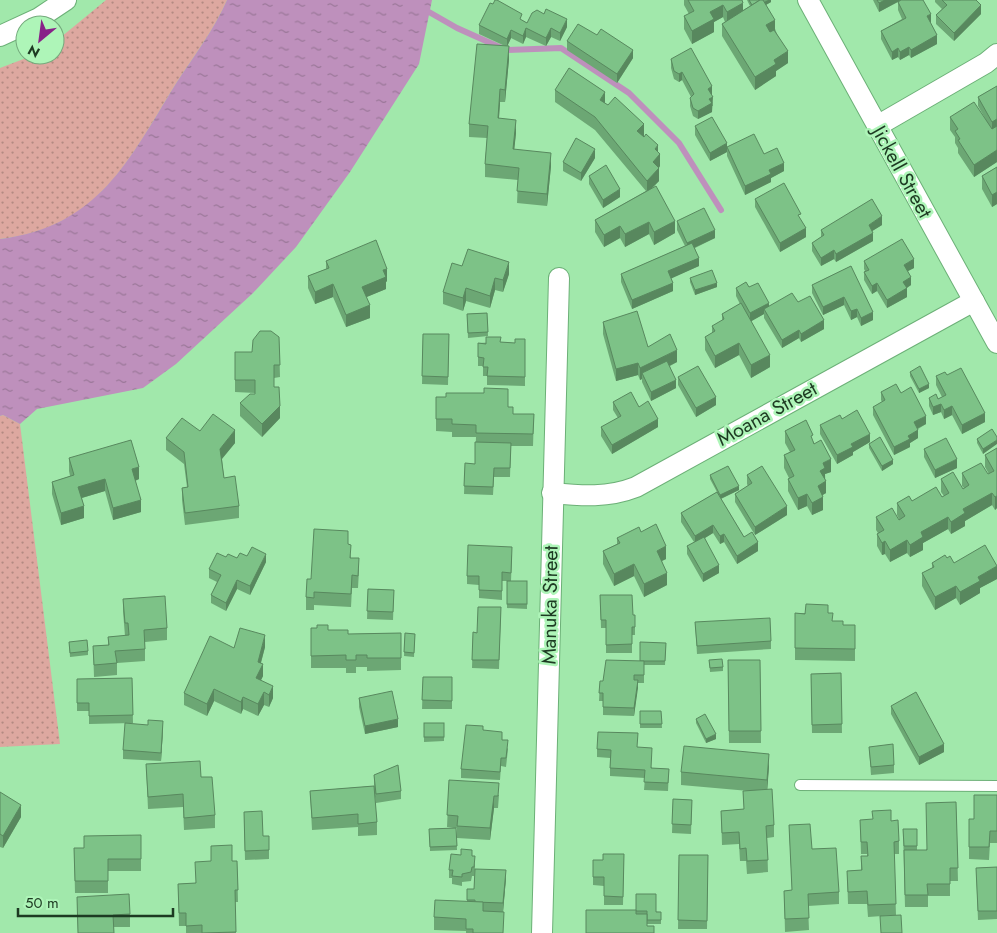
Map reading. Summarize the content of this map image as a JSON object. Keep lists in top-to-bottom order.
{
  "streets": {
    "street": ["Jickell Street", "Moana Street", "Manuka Street"]
  },
  "crossings": [
    ["Jickell Street", "Moana Street"],
    ["Moana Street", "Manuka Street"]
  ],
  "scale_bar": "50 m",
  "north": "bottom left"
}
